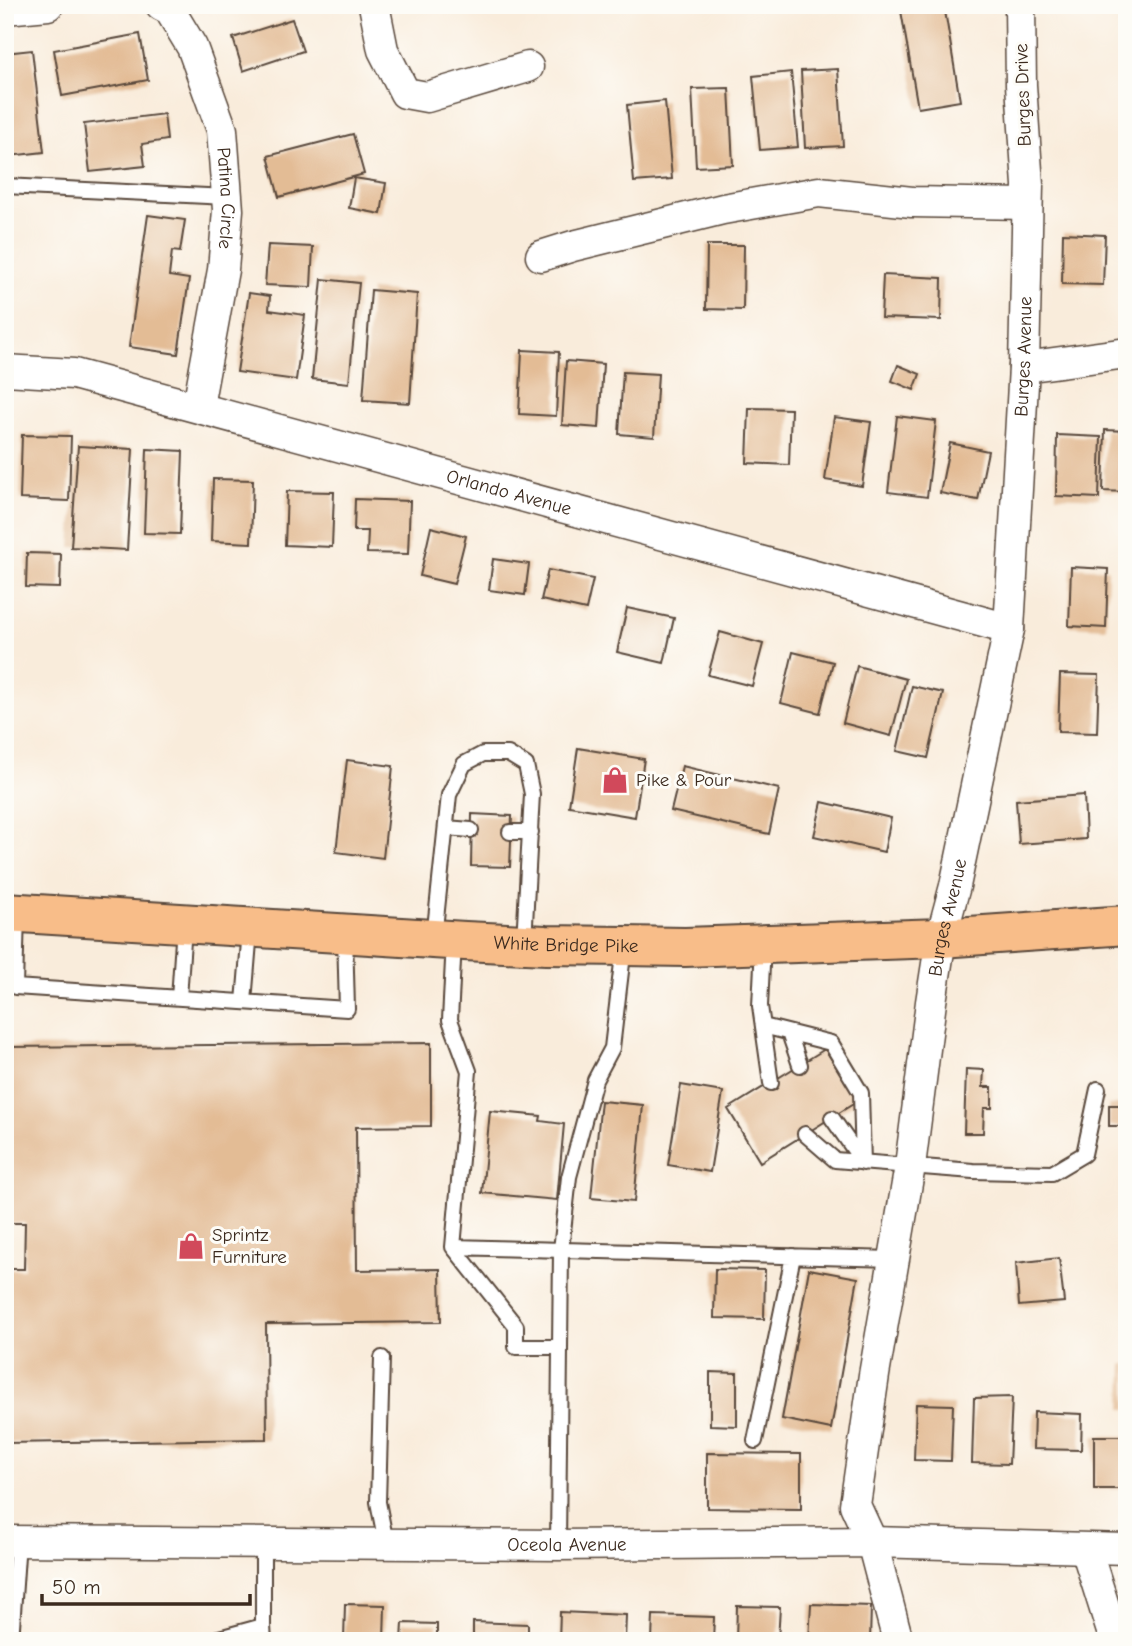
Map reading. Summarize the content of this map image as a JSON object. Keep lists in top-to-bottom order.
{
  "streets": {
    "main road": ["White Bridge Pike"],
    "street": [
      "Burges Drive",
      "Patina Circle",
      "Burges Avenue",
      "Orlando Avenue",
      "Oceola Avenue"
    ]
  },
  "crossings": [
    ["Burges Drive", "Burges Avenue"],
    ["Patina Circle", "Orlando Avenue"],
    ["Burges Avenue", "Orlando Avenue"],
    ["Burges Avenue", "White Bridge Pike"],
    ["Burges Avenue", "Oceola Avenue"]
  ],
  "places": {
    "shop": ["Pike & Pour", "Sprintz Furniture"]
  },
  "scale_bar": "50 m"
}
